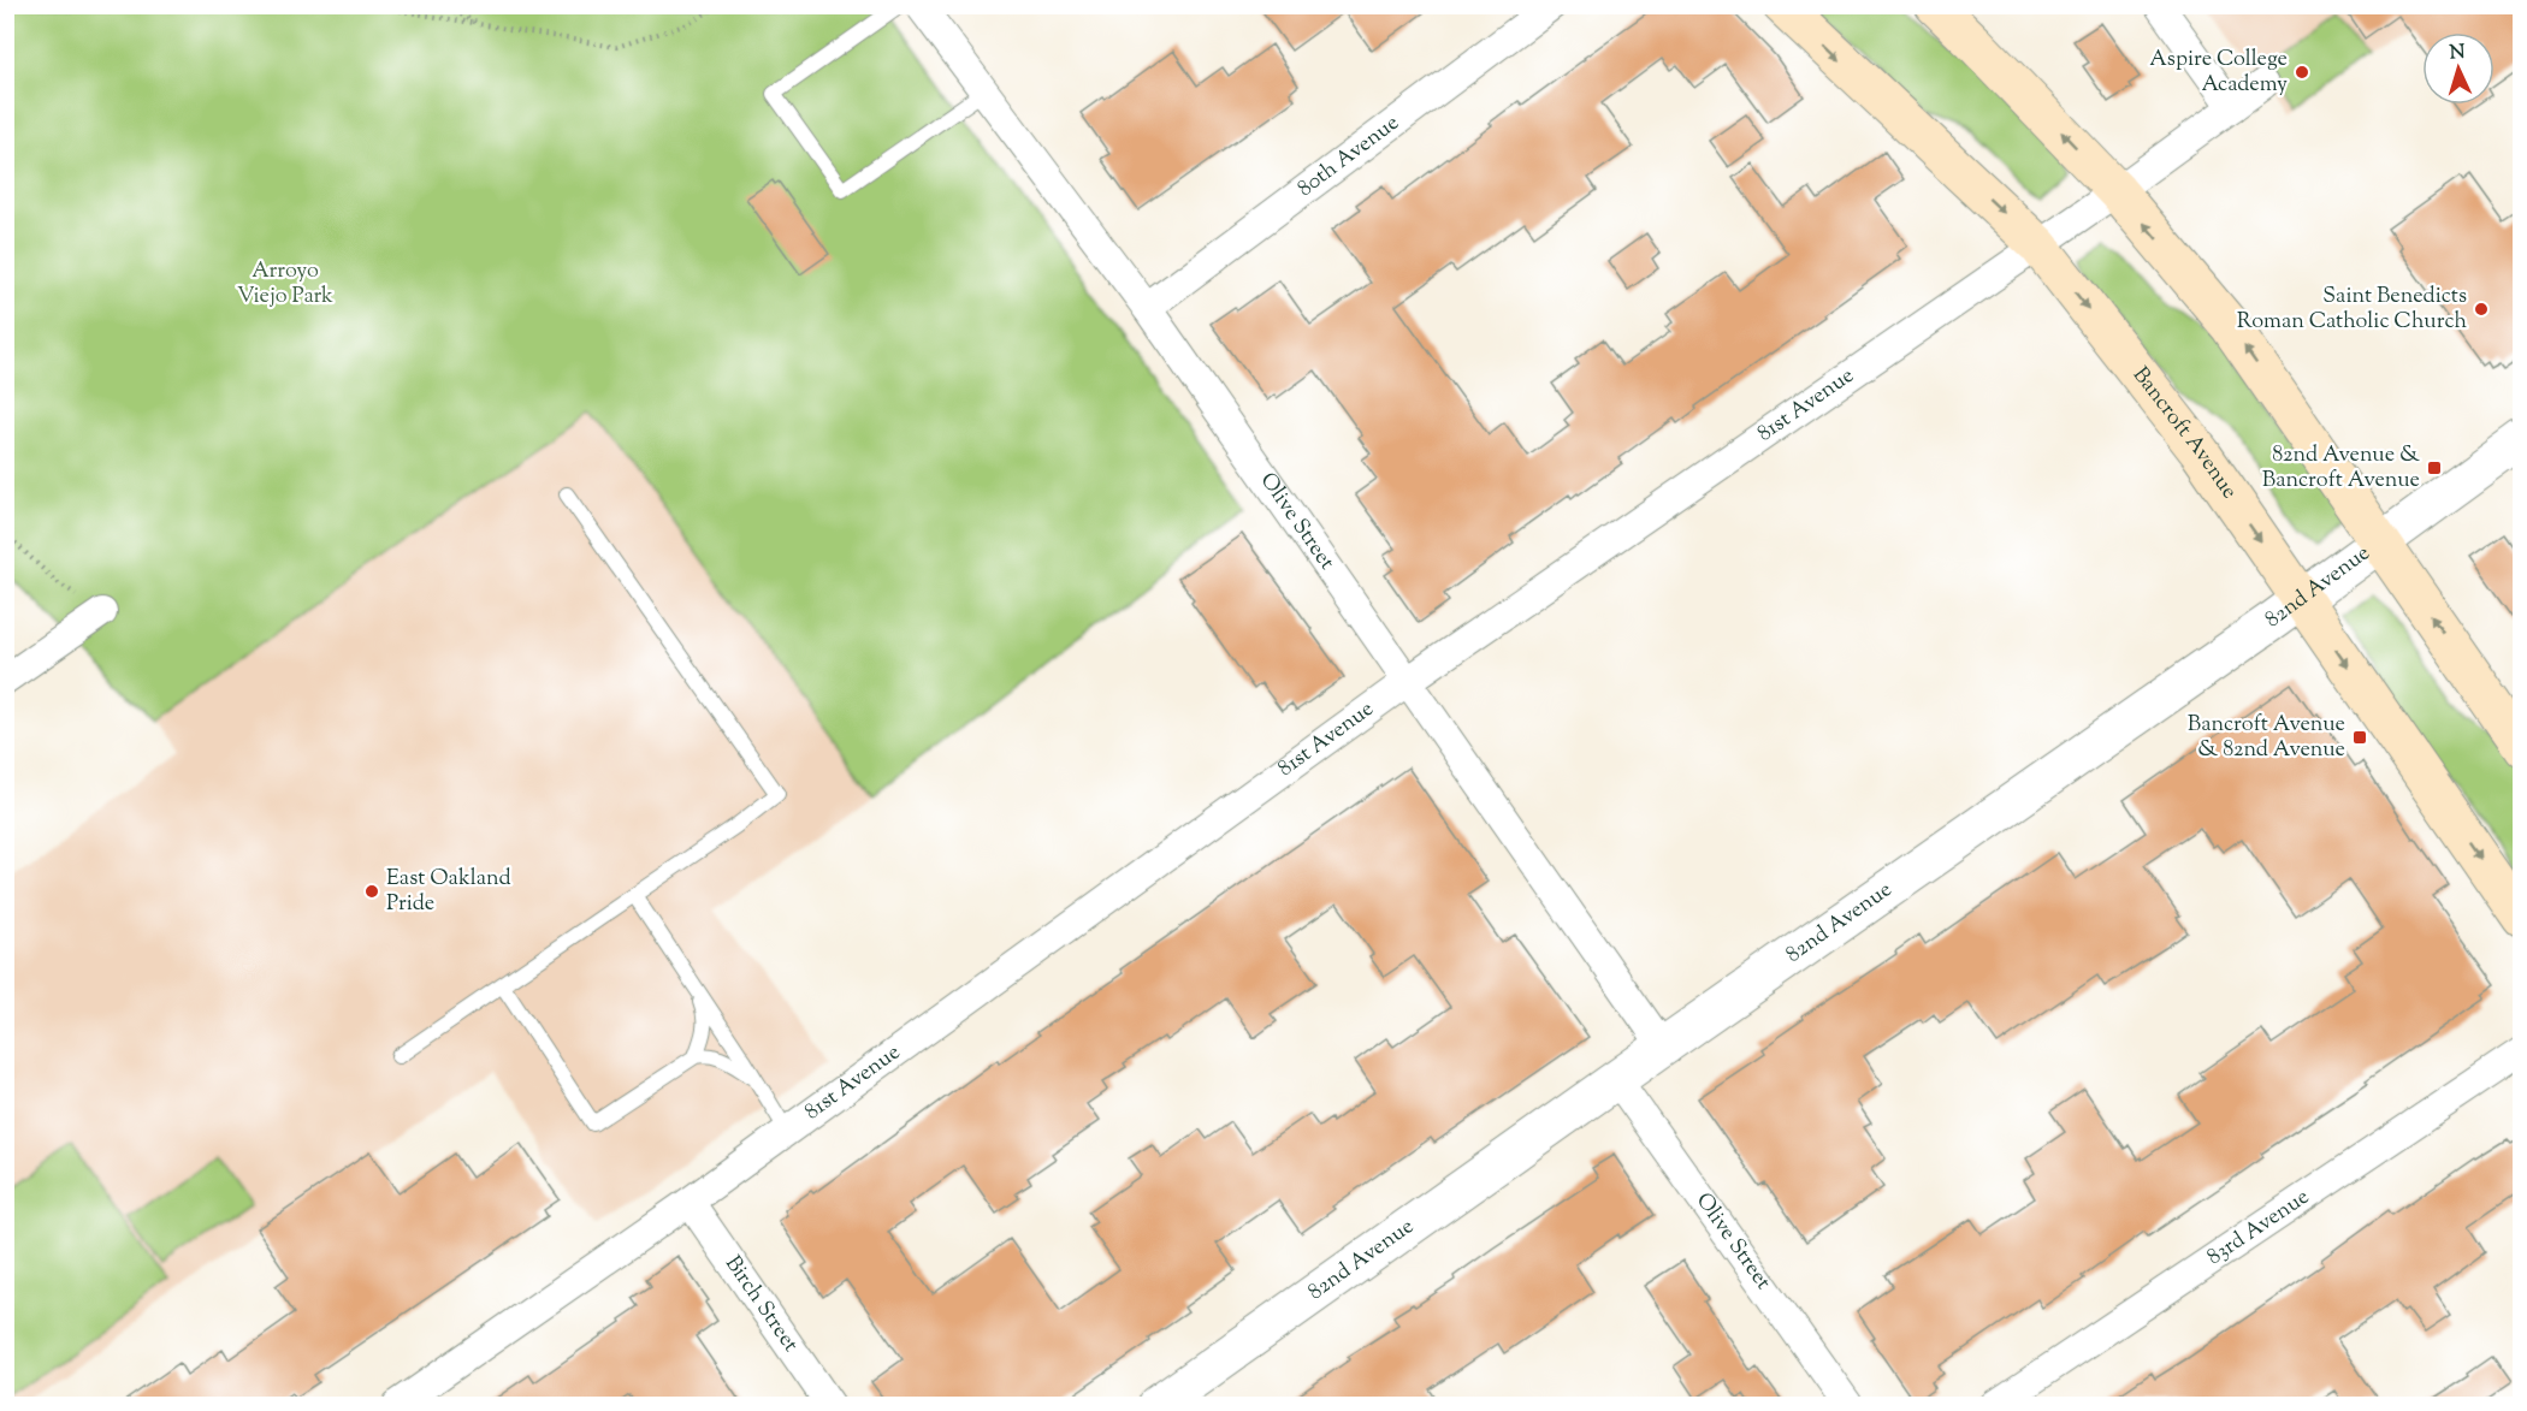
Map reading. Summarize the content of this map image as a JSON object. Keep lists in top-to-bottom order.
{
  "streets": {
    "main road": ["Bancroft Avenue"],
    "street": [
      "80th Avenue",
      "81st Avenue",
      "Olive Street",
      "82nd Avenue",
      "83rd Avenue",
      "Birch Street"
    ]
  },
  "crossings": [
    ["80th Avenue", "Olive Street"],
    ["81st Avenue", "Bancroft Avenue"],
    ["81st Avenue", "Olive Street"],
    ["81st Avenue", "Birch Street"],
    ["Bancroft Avenue", "82nd Avenue"],
    ["Olive Street", "82nd Avenue"]
  ],
  "parks": ["Arroyo Viejo Park"],
  "places": {
    "other": ["Aspire College Academy", "Saint Benedicts Roman Catholic Church", "East Oakland Pride"],
    "transit": ["82nd Avenue & Bancroft Avenue", "Bancroft Avenue & 82nd Avenue"]
  },
  "north": "top"
}
